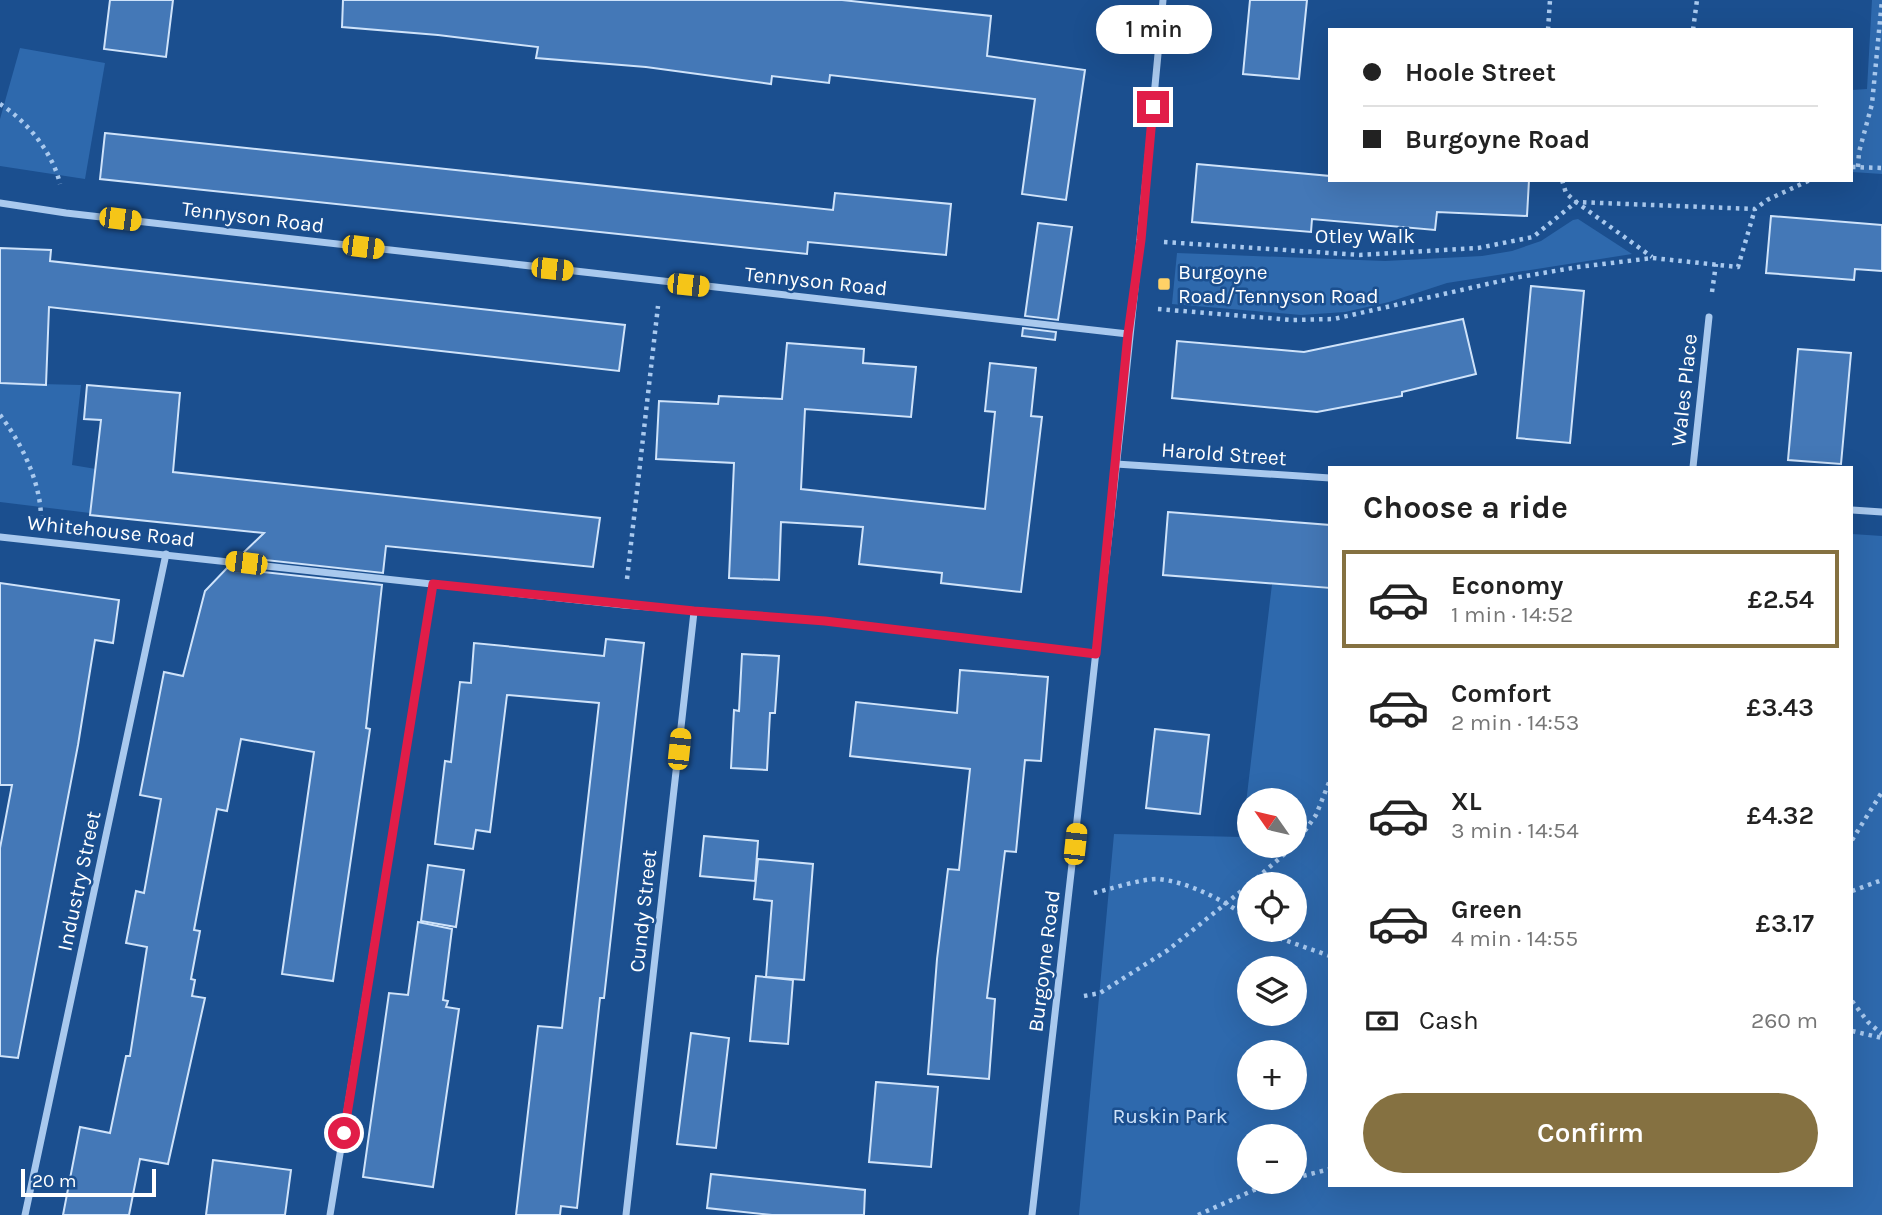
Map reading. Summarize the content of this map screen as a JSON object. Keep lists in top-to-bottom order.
{
  "streets": {
    "street": [
      "Tennyson Road",
      "Wales Place",
      "Harold Street",
      "Whitehouse Road",
      "Industry Street",
      "Cundy Street",
      "Burgoyne Road"
    ],
    "path": ["Otley Walk"]
  },
  "crossings": [
    ["Tennyson Road", "Burgoyne Road"],
    ["Otley Walk", "Burgoyne Road"],
    ["Harold Street", "Burgoyne Road"],
    ["Whitehouse Road", "Industry Street"],
    ["Whitehouse Road", "Cundy Street"],
    ["Whitehouse Road", "Burgoyne Road"]
  ],
  "parks": ["Ruskin Park"],
  "places": {
    "transit": ["Burgoyne Road/Tennyson Road"]
  },
  "scale_bar": "20 m",
  "north": "top left",
  "page": {
    "bubble": "1 min",
    "banner": ["Hoole Street", "Burgoyne Road"],
    "heading": "Choose a ride",
    "list": [
      {
        "name": "Economy",
        "note": "1 min · 14:52",
        "value": "£2.54"
      },
      {
        "name": "Comfort",
        "note": "2 min · 14:53",
        "value": "£3.43"
      },
      {
        "name": "XL",
        "note": "3 min · 14:54",
        "value": "£4.32"
      },
      {
        "name": "Green",
        "note": "4 min · 14:55",
        "value": "£3.17"
      }
    ],
    "map_buttons": ["+", "−"],
    "pay": ["Cash", "260 m"],
    "buttons": "Confirm",
    "scale": "20 m"
  }
}
